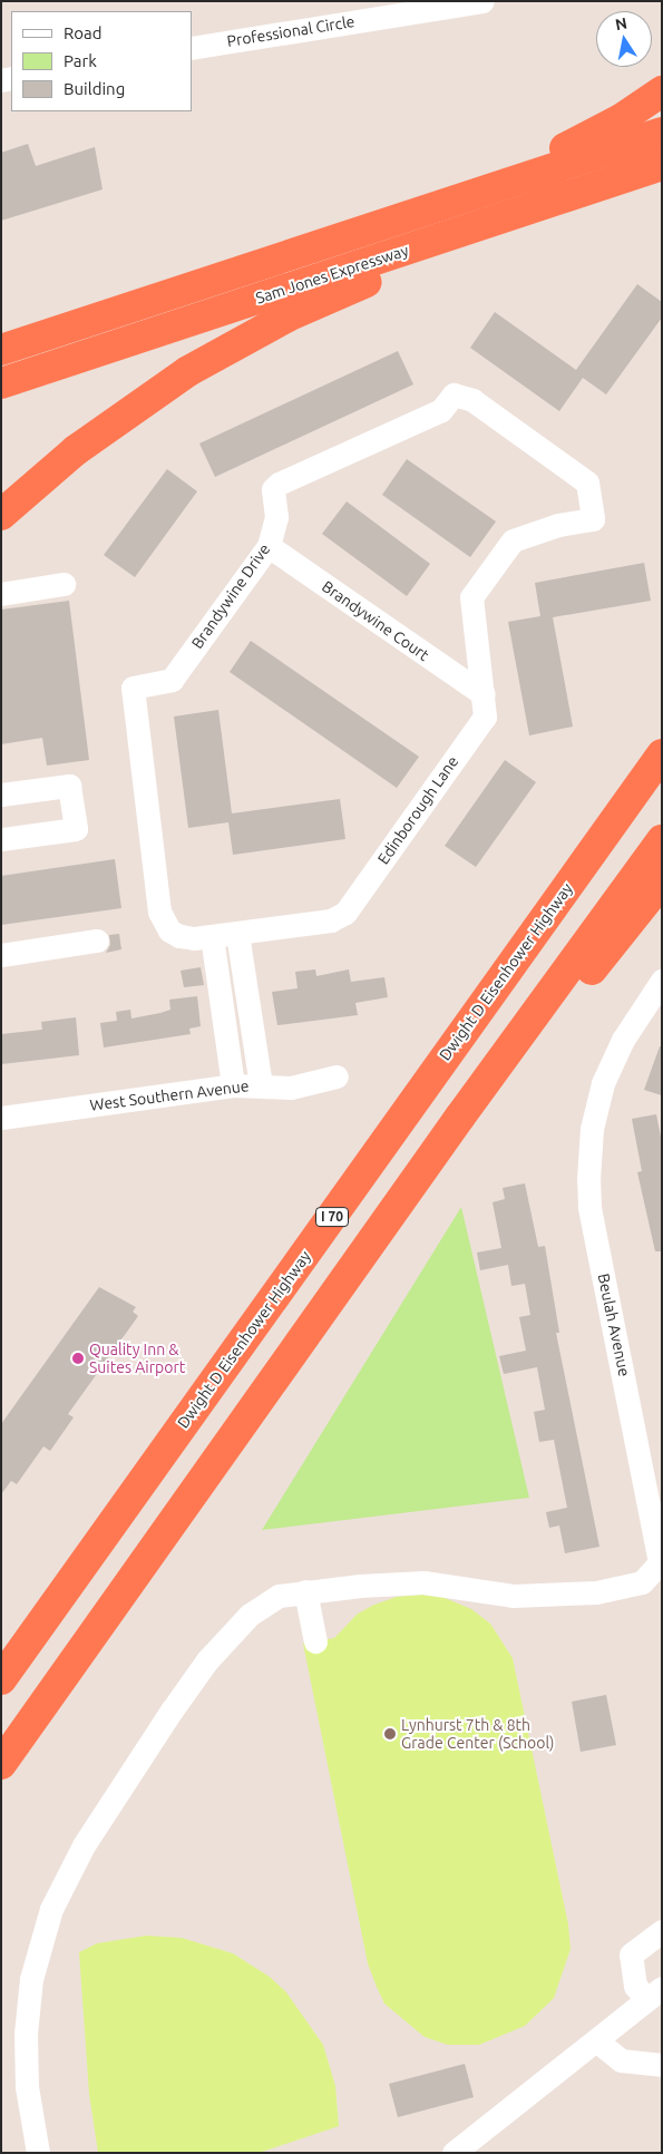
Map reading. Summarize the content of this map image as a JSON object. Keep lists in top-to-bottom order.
{
  "streets": {
    "highway": ["Sam Jones Expressway", "Dwight D Eisenhower Highway", "I 70"],
    "street": [
      "Professional Circle",
      "Brandywine Drive",
      "Brandywine Court",
      "Edinborough Lane",
      "West Southern Avenue",
      "Beulah Avenue"
    ]
  },
  "crossings": [
    ["Brandywine Drive", "Brandywine Court"],
    ["Brandywine Drive", "Edinborough Lane"],
    ["Brandywine Court", "Edinborough Lane"]
  ],
  "places": ["Quality Inn & Suites Airport", "Lynhurst 7th & 8th Grade Center (School)"],
  "legend": ["Road", "Park", "Building"],
  "north": "top"
}
